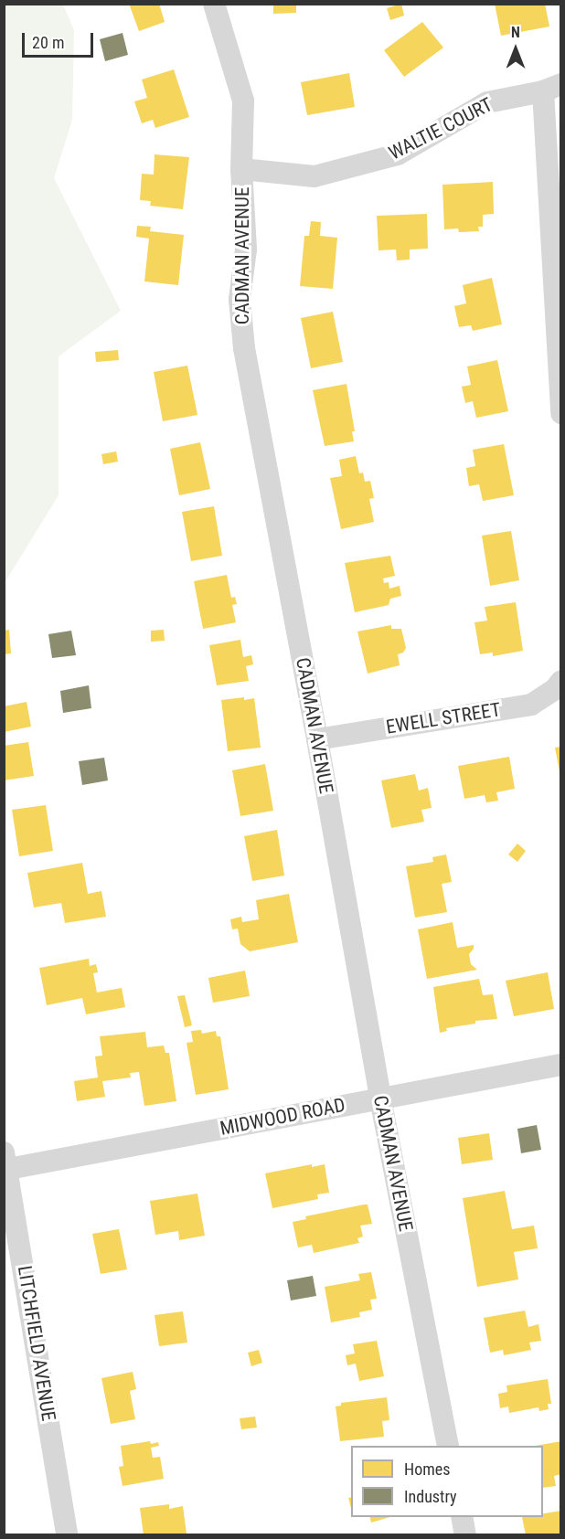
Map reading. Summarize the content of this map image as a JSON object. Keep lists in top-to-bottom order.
{
  "streets": {
    "street": [
      "WALTIE COURT",
      "CADMAN AVENUE",
      "EWELL STREET",
      "MIDWOOD ROAD",
      "LITCHFIELD AVENUE"
    ]
  },
  "crossings": [
    ["WALTIE COURT", "CADMAN AVENUE"],
    ["CADMAN AVENUE", "EWELL STREET"],
    ["CADMAN AVENUE", "MIDWOOD ROAD"],
    ["MIDWOOD ROAD", "LITCHFIELD AVENUE"]
  ],
  "legend": ["Homes", "Industry"],
  "scale_bar": "20 m",
  "north": "top"
}
